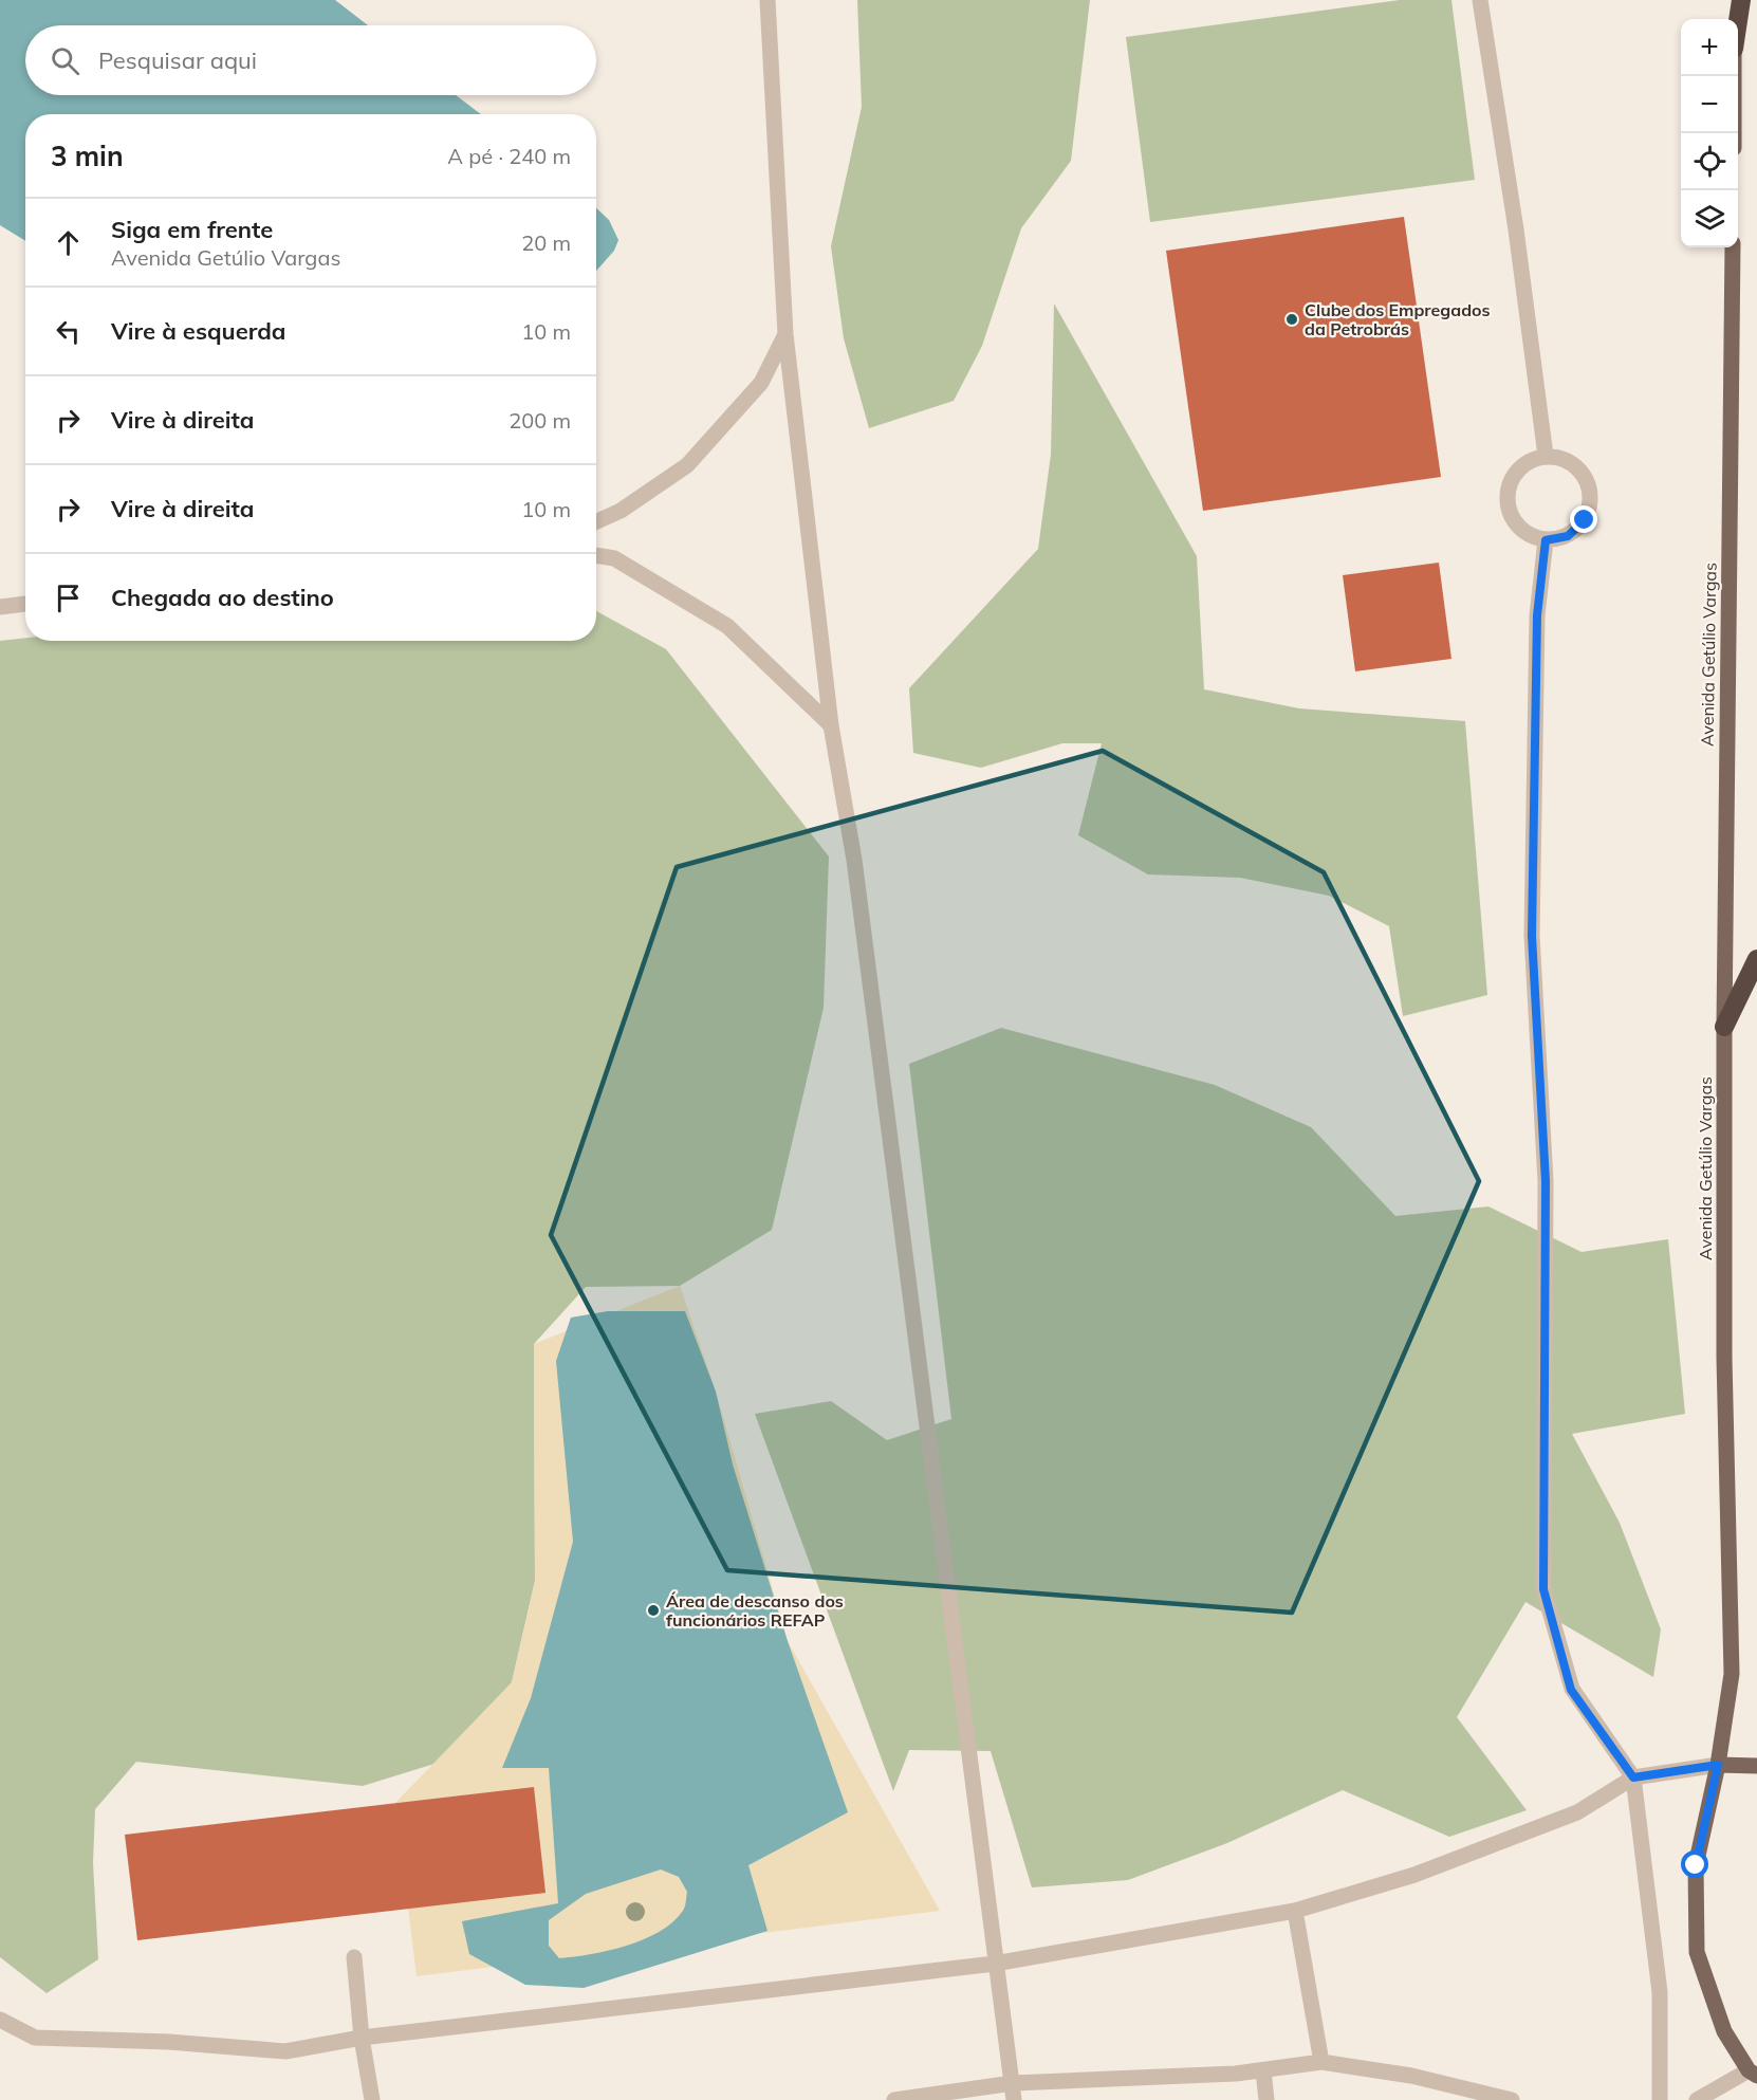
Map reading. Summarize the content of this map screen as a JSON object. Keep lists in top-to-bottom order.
{
  "streets": {
    "main road": ["Avenida Getúlio Vargas"]
  },
  "places": ["Clube dos Empregados da Petrobrás", "Área de descanso dos funcionários REFAP"],
  "page": {
    "map_buttons": ["+", "−"],
    "search": "Pesquisar aqui",
    "heading": ["3 min", "A pé · 240 m"],
    "list": [
      ["Siga em frente", "Avenida Getúlio Vargas", "20 m"],
      ["Vire à esquerda", "10 m"],
      ["Vire à direita", "200 m"],
      ["Vire à direita", "10 m"],
      "Chegada ao destino"
    ]
  }
}
